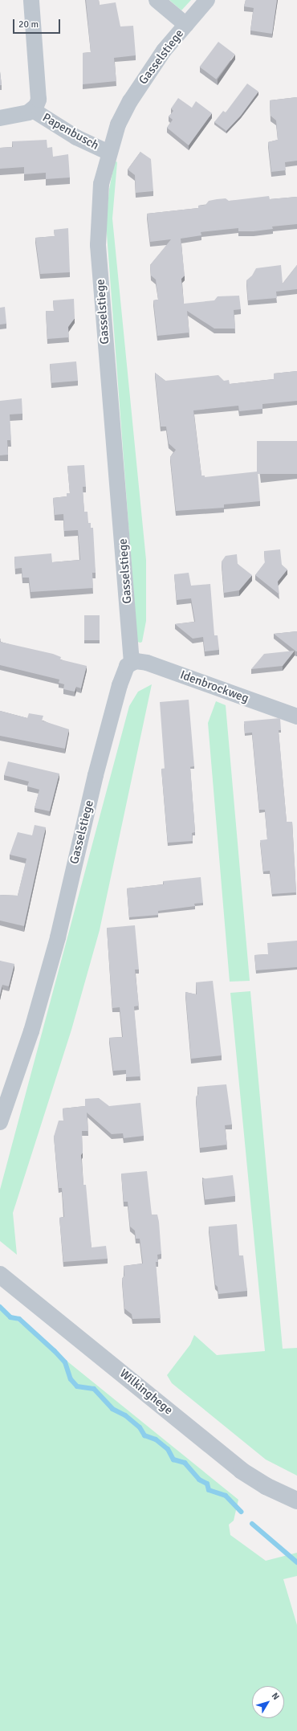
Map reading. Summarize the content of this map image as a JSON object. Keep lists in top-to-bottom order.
{
  "streets": {
    "street": [
      "Gasselstiege",
      "Papenbusch",
      "Idenbrockweg",
      "Wilkinghege"
    ]
  },
  "crossings": [
    ["Gasselstiege", "Papenbusch"],
    ["Gasselstiege", "Idenbrockweg"]
  ],
  "scale_bar": "20 m",
  "north": "top right"
}
